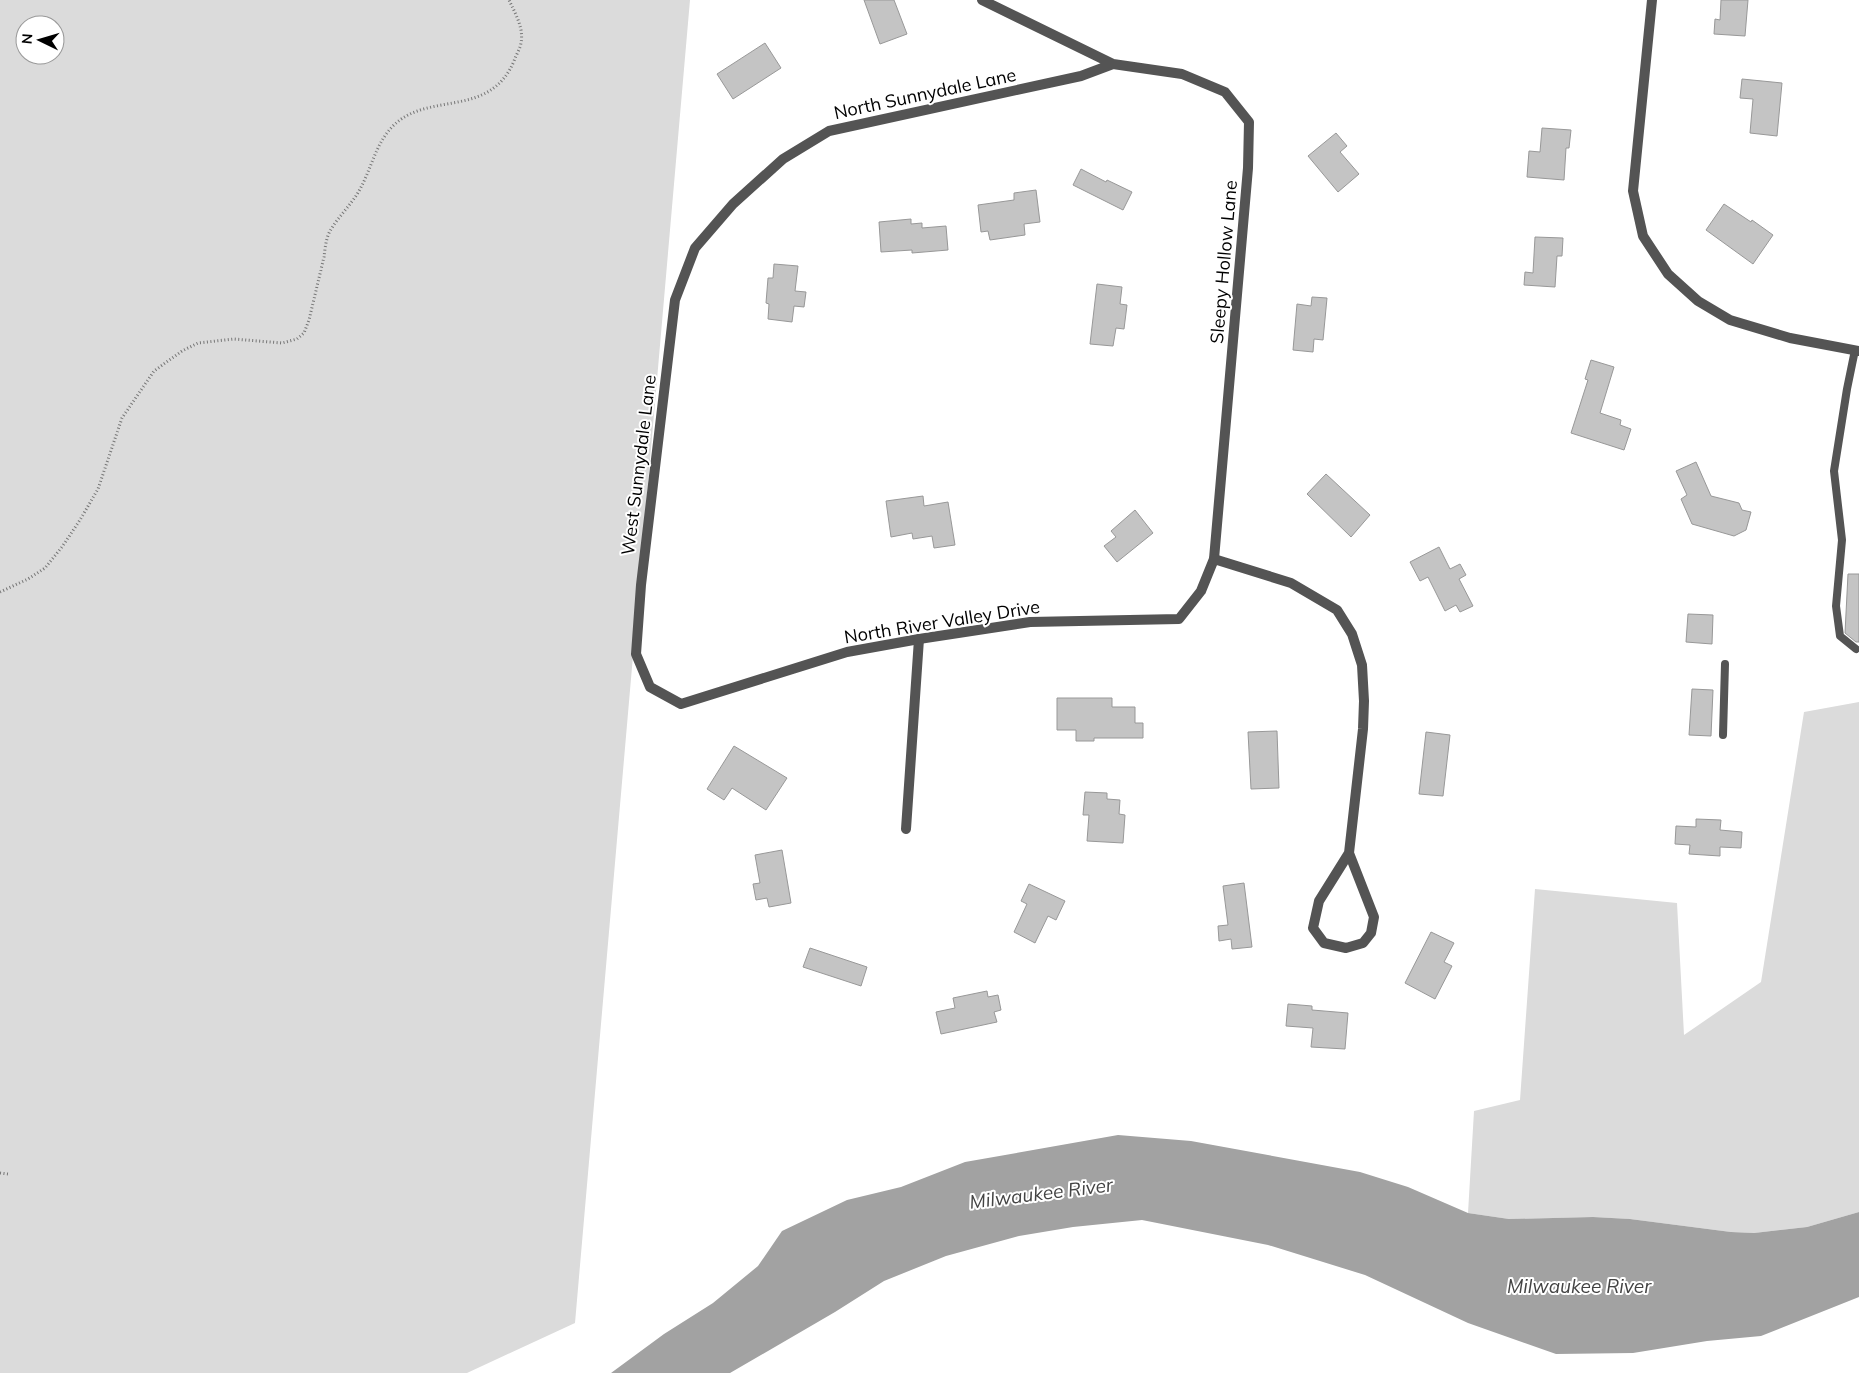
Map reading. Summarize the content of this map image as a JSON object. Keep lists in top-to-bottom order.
{
  "streets": {
    "street": [
      "North Sunnydale Lane",
      "Sleepy Hollow Lane",
      "West Sunnydale Lane",
      "North River Valley Drive"
    ]
  },
  "crossings": [
    ["North Sunnydale Lane", "Sleepy Hollow Lane"],
    ["North Sunnydale Lane", "West Sunnydale Lane"],
    ["Sleepy Hollow Lane", "North River Valley Drive"],
    ["West Sunnydale Lane", "North River Valley Drive"]
  ],
  "water": ["Milwaukee River"],
  "north": "left"
}
